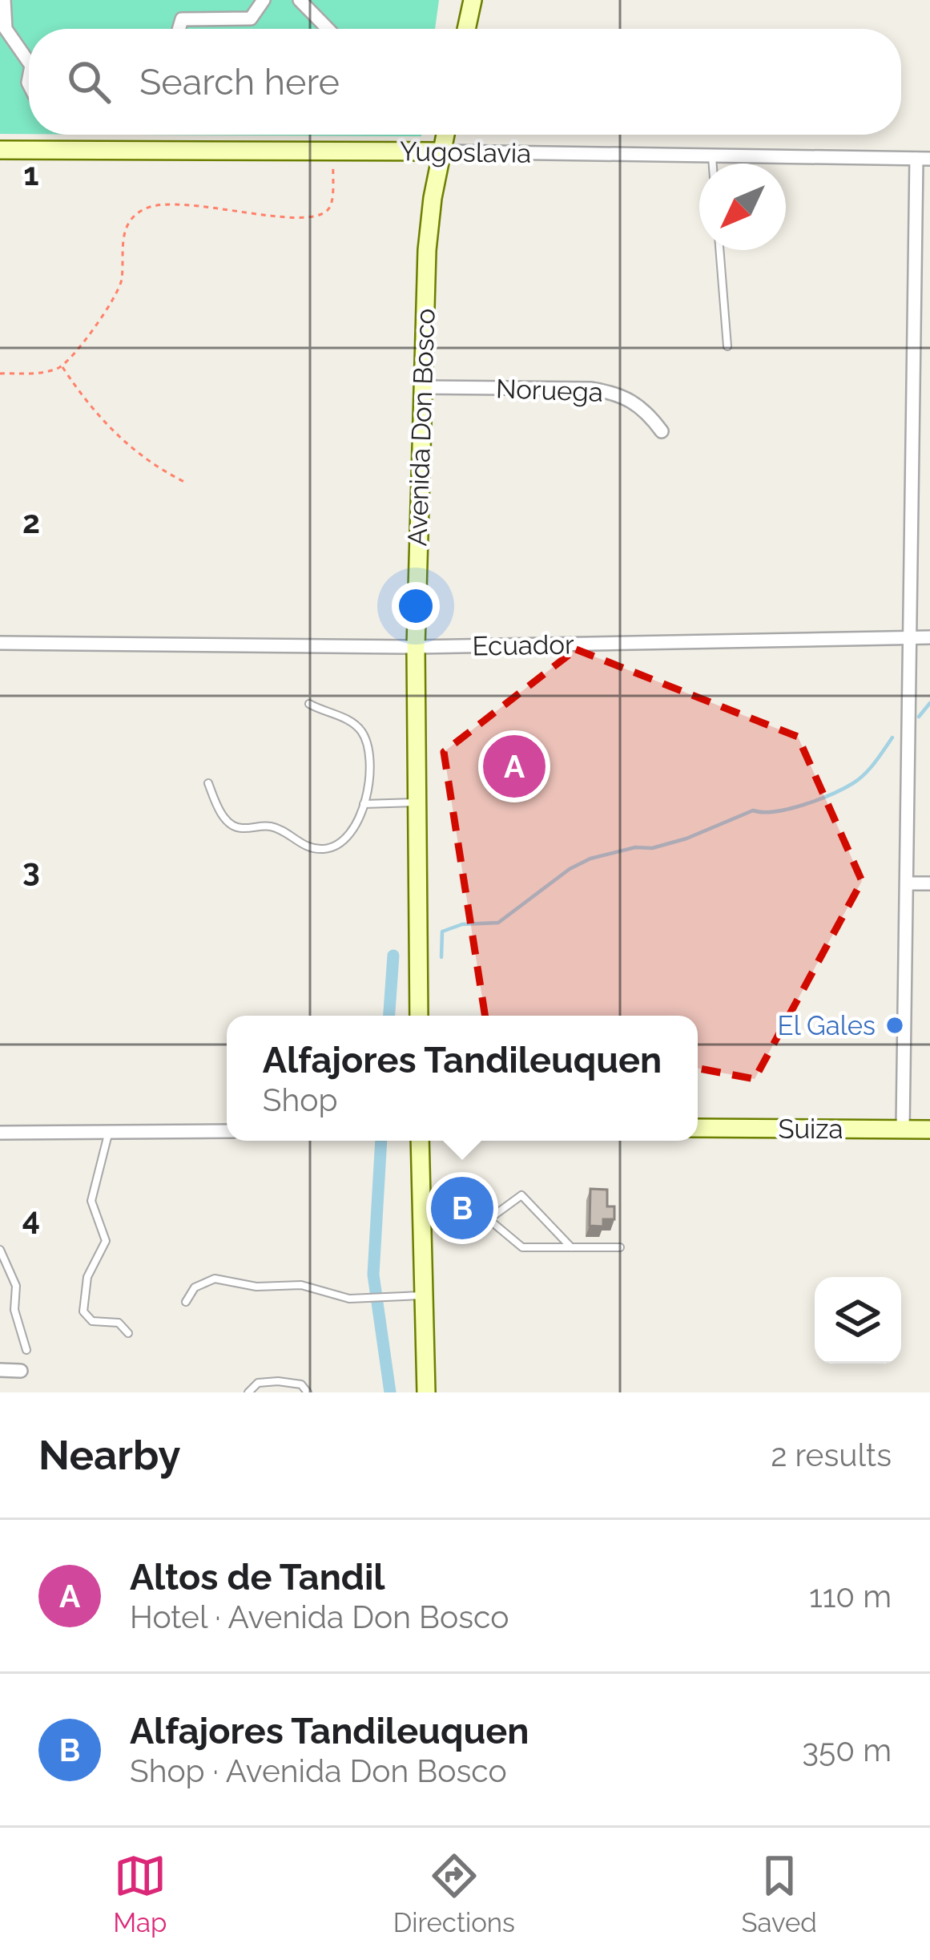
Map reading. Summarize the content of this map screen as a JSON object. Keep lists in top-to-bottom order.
{
  "streets": {
    "main road": ["Yugoslavia", "Avenida Don Bosco", "Suiza"],
    "street": ["Noruega", "Ecuador"]
  },
  "crossings": [
    ["Yugoslavia", "Avenida Don Bosco"],
    ["Noruega", "Avenida Don Bosco"],
    ["Avenida Don Bosco", "Ecuador"]
  ],
  "places": ["El Gales"],
  "north": "bottom left",
  "page": {
    "search": "Search here",
    "pins": ["A", "B"],
    "popup": ["Alfajores Tandileuquen", "Shop"],
    "heading": ["Nearby", "2 results"],
    "list": [
      {
        "mark": "A",
        "name": "Altos de Tandil",
        "note": "Hotel · Avenida Don Bosco",
        "value": "110 m"
      },
      {
        "mark": "B",
        "name": "Alfajores Tandileuquen",
        "note": "Shop · Avenida Don Bosco",
        "value": "350 m"
      }
    ],
    "nav": ["Map", "Directions", "Saved"]
  },
  "grid": {
    "rows": [
      "1",
      "2",
      "3",
      "4"
    ]
  }
}
